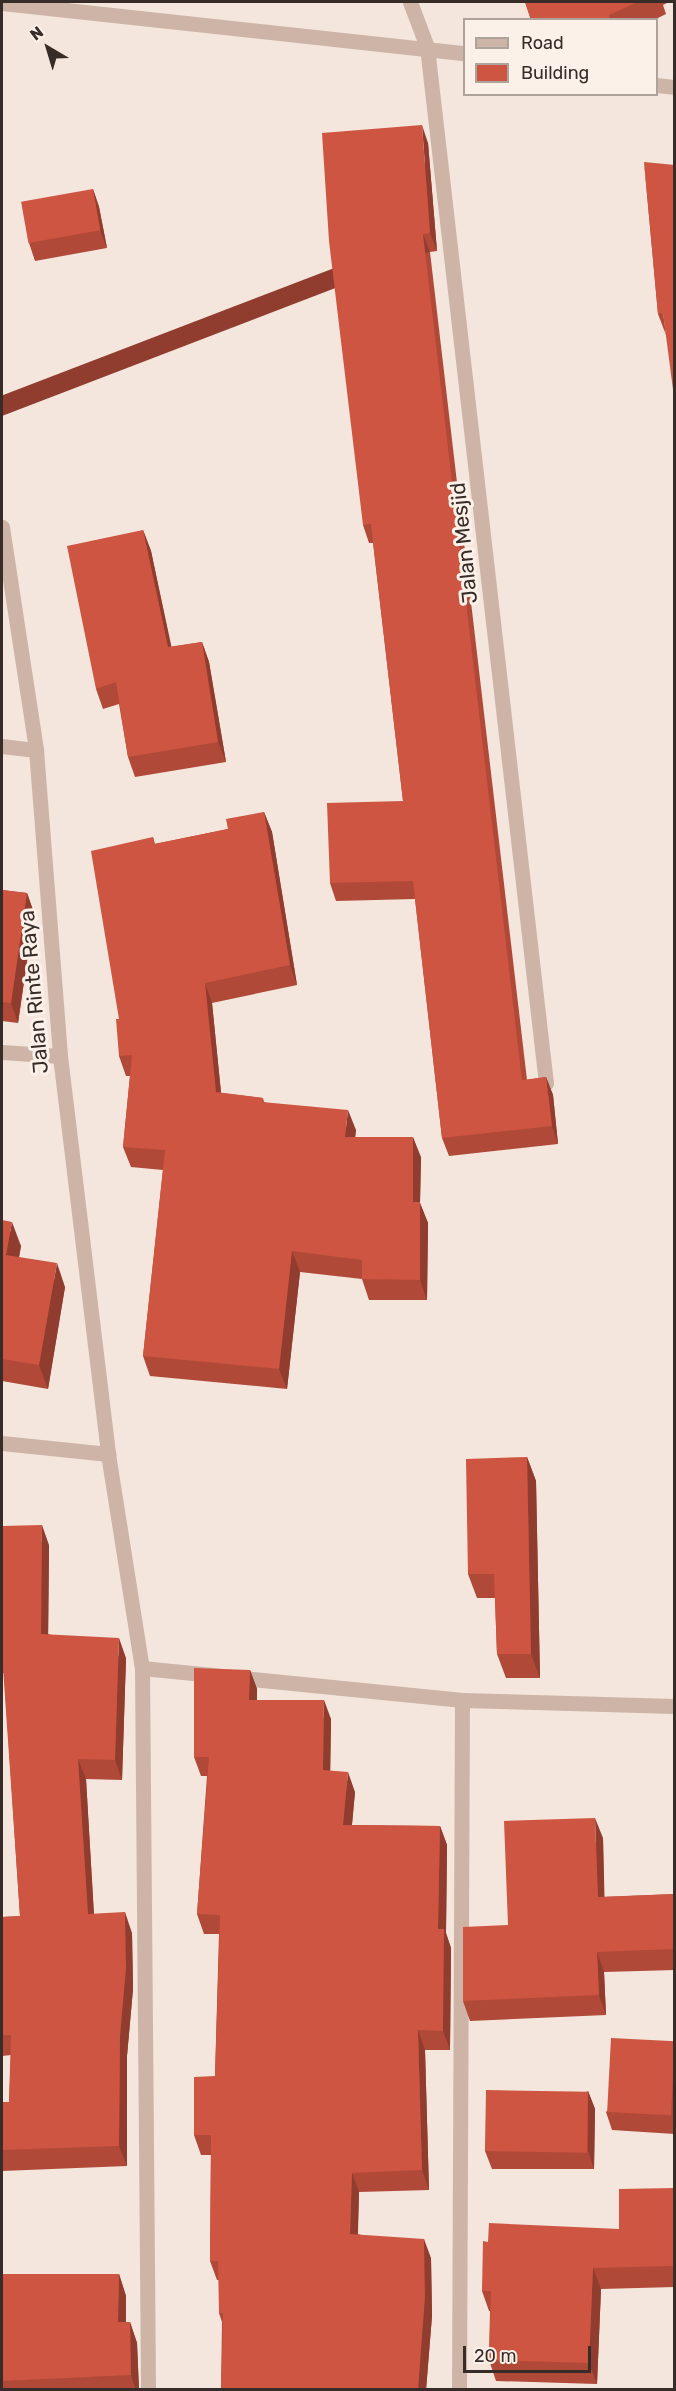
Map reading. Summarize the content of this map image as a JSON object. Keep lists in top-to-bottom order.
{
  "streets": {
    "street": ["Jalan Mesjid", "Jalan Rinte Raya"]
  },
  "legend": ["Road", "Building"],
  "scale_bar": "20 m",
  "north": "top left"
}
